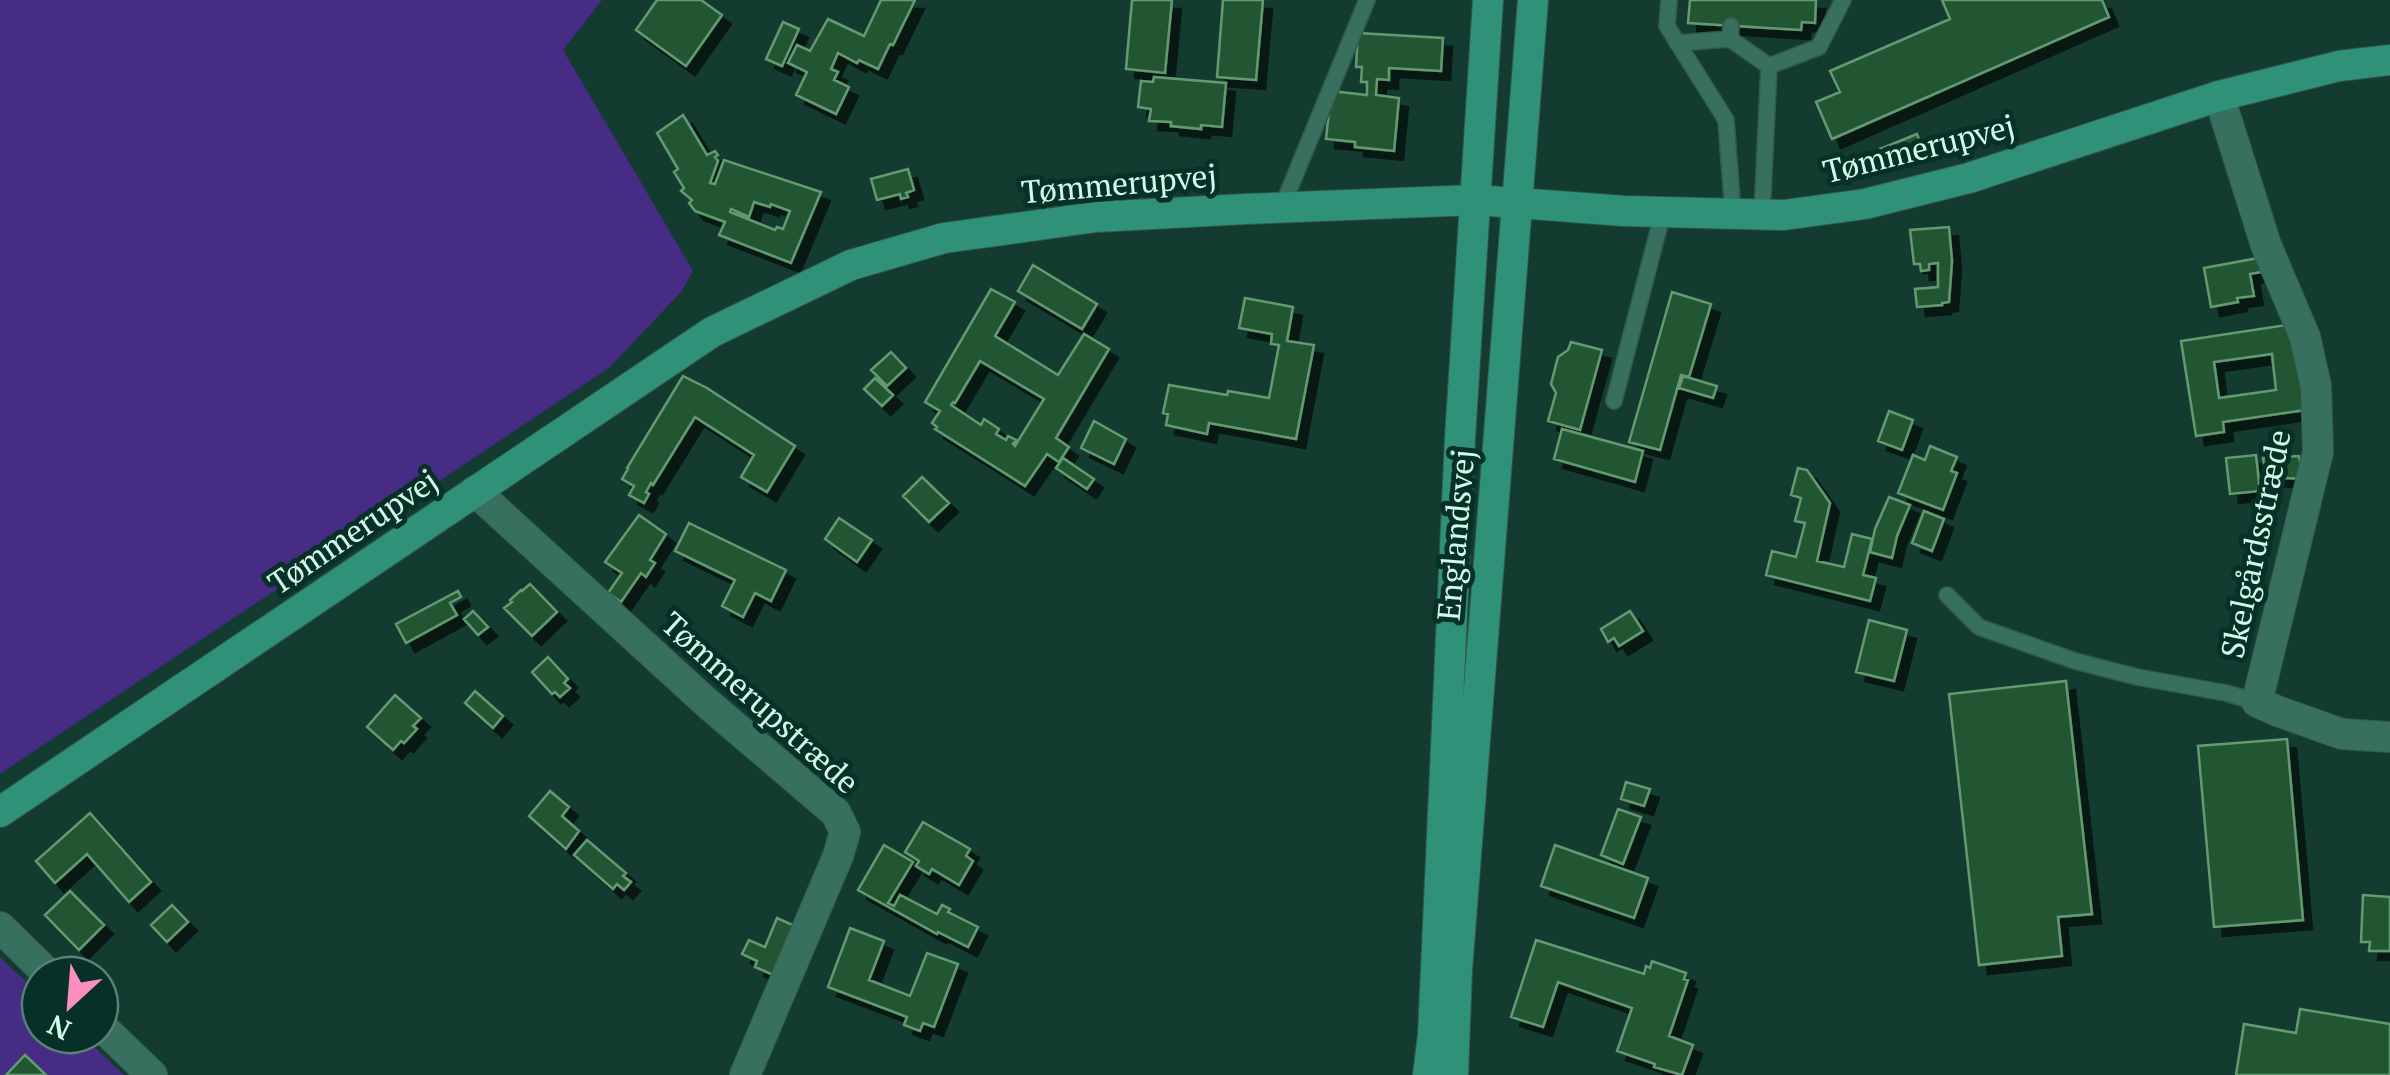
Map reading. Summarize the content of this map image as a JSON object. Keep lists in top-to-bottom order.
{
  "streets": {
    "street": [
      "Tømmerupvej",
      "Englandsvej",
      "Skelgårdsstræde",
      "Tømmerupstræde"
    ]
  },
  "crossings": [
    ["Tømmerupvej", "Englandsvej"],
    ["Tømmerupvej", "Skelgårdsstræde"],
    ["Tømmerupvej", "Tømmerupstræde"]
  ],
  "north": "bottom left"
}
